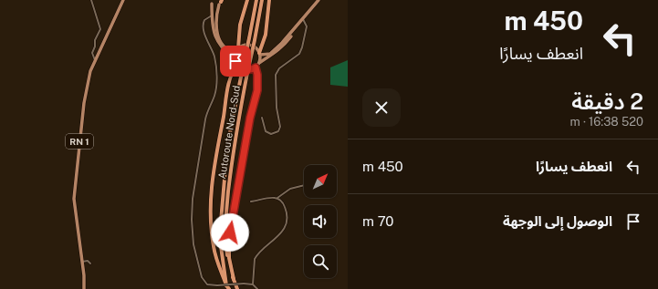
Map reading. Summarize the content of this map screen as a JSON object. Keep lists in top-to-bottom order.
{
  "streets": {
    "highway": ["Autoroute Nord-Sud"],
    "main road": ["RN 1"]
  },
  "north": "top right",
  "page": {
    "turn": ["450 m", "انعطف يسارًا"],
    "heading": ["2 دقيقة", "520 m · 16:38"],
    "list": [
      {
        "name": "انعطف يسارًا",
        "value": "450 m"
      },
      {
        "name": "الوصول إلى الوجهة",
        "value": "70 m"
      }
    ]
  }
}
